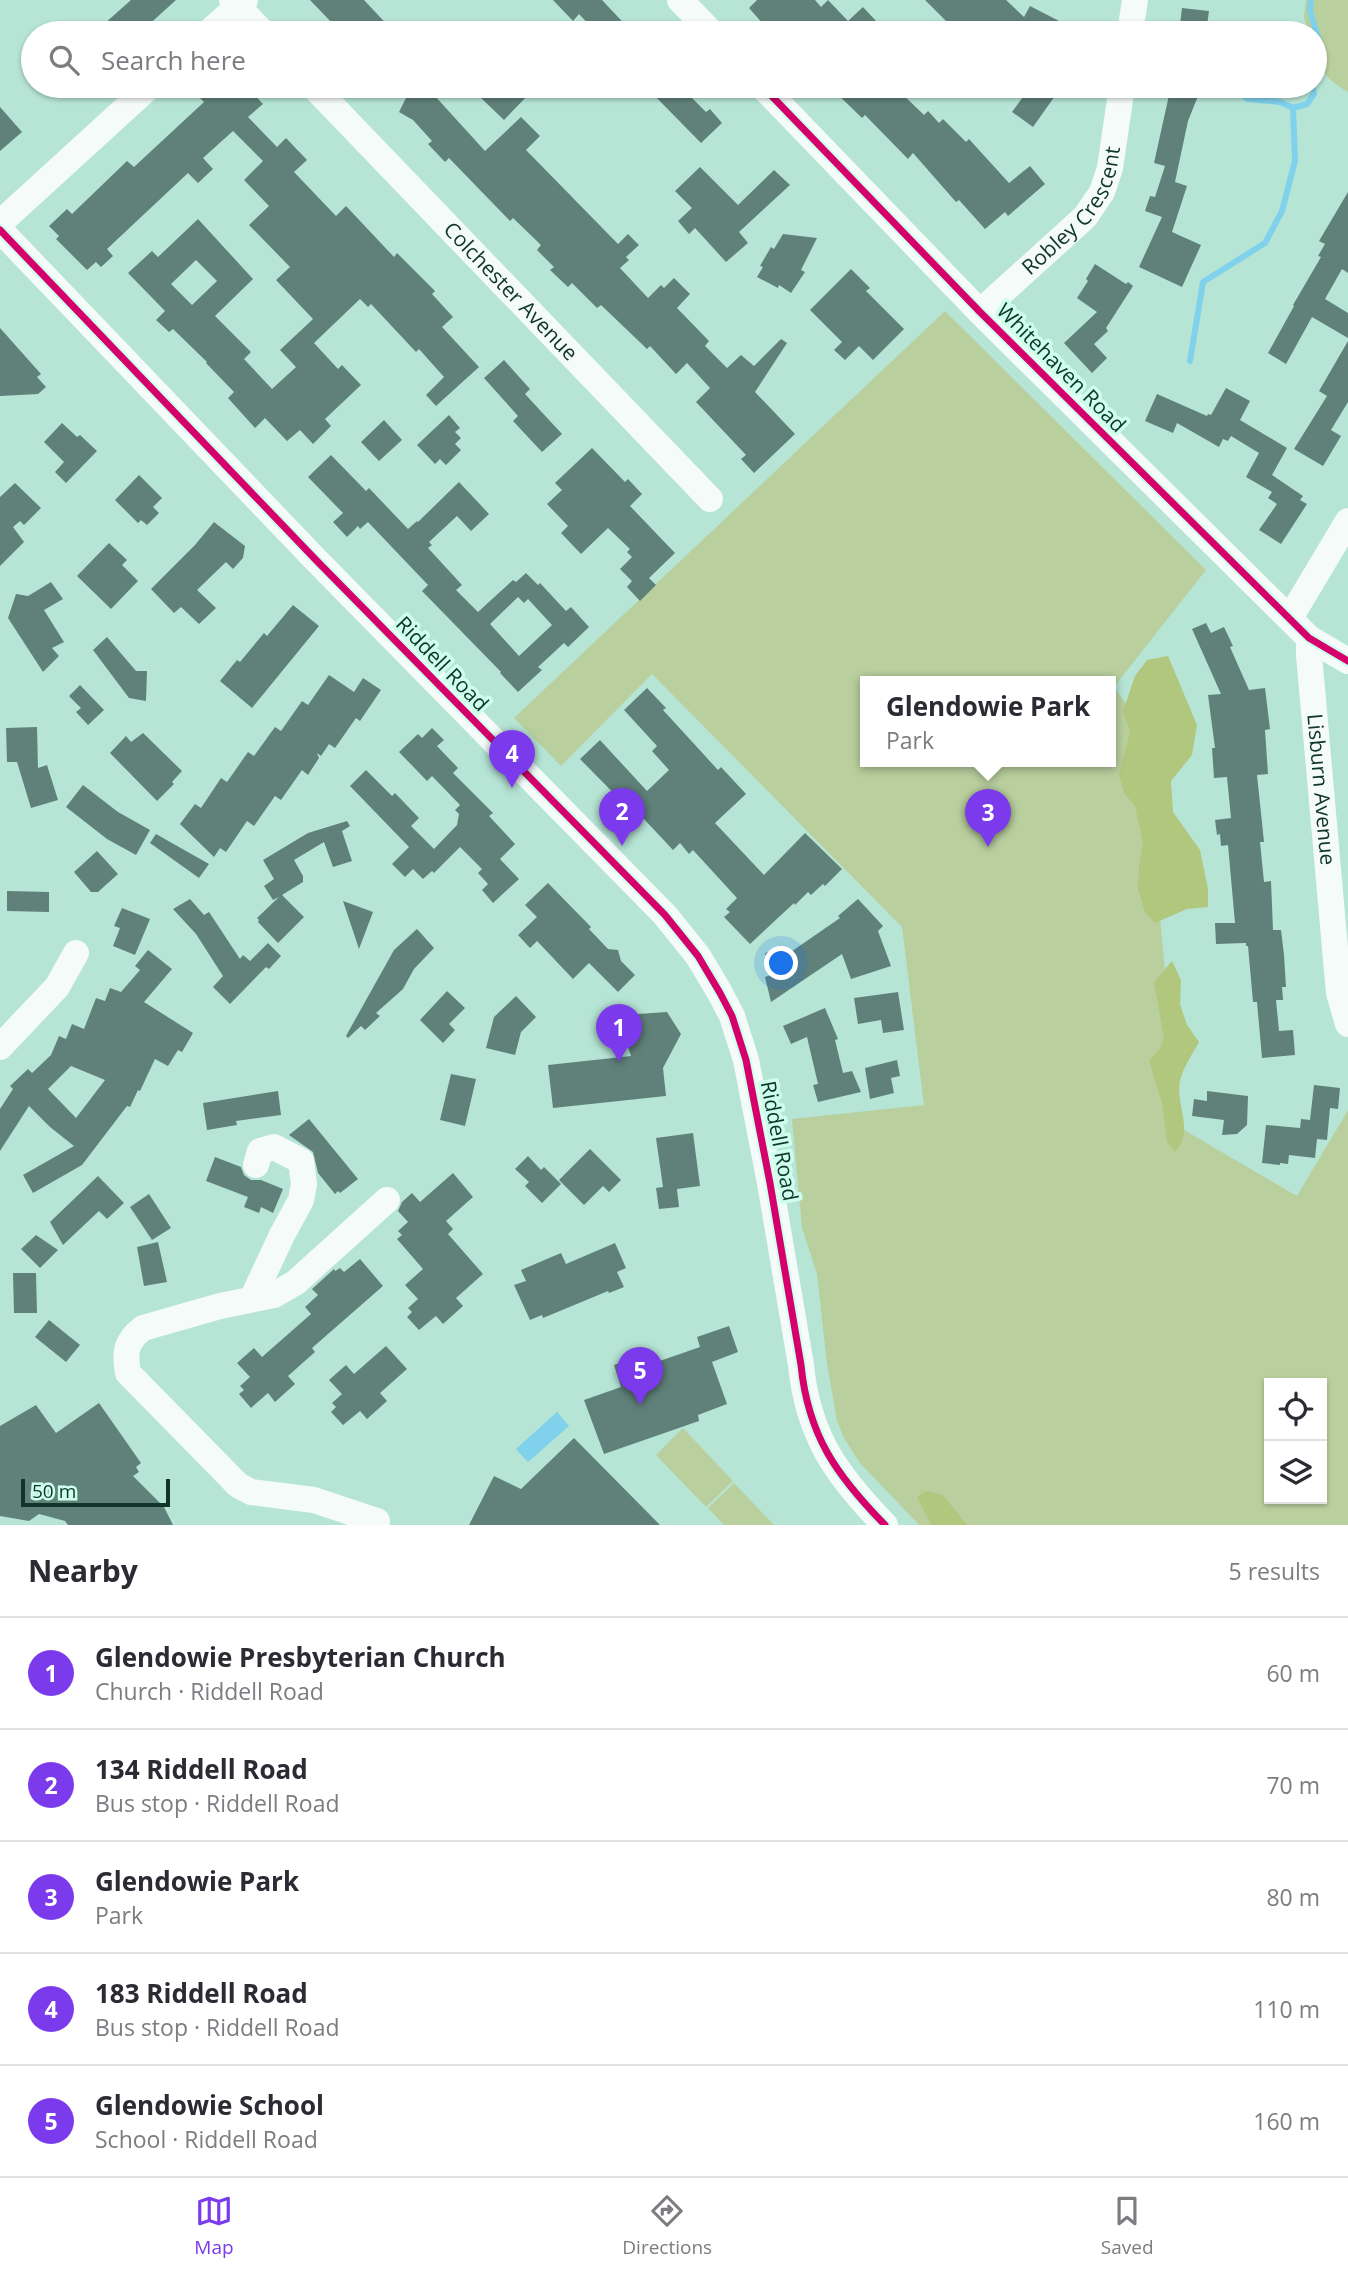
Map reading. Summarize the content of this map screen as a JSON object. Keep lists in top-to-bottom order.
{
  "streets": {
    "street": [
      "Robley Crescent",
      "Colchester Avenue",
      "Whitehaven Road",
      "Riddell Road",
      "Lisburn Avenue"
    ]
  },
  "crossings": [
    ["Robley Crescent", "Whitehaven Road"],
    ["Whitehaven Road", "Lisburn Avenue"]
  ],
  "scale_bar": "50 m",
  "page": {
    "search": "Search here",
    "popup": ["Glendowie Park", "Park"],
    "pins": [
      "4",
      "2",
      "3",
      "1",
      "5"
    ],
    "scale": "50 m",
    "heading": ["Nearby", "5 results"],
    "list": [
      {
        "mark": "1",
        "name": "Glendowie Presbyterian Church",
        "note": "Church · Riddell Road",
        "value": "60 m"
      },
      {
        "mark": "2",
        "name": "134 Riddell Road",
        "note": "Bus stop · Riddell Road",
        "value": "70 m"
      },
      {
        "mark": "3",
        "name": "Glendowie Park",
        "note": "Park",
        "value": "80 m"
      },
      {
        "mark": "4",
        "name": "183 Riddell Road",
        "note": "Bus stop · Riddell Road",
        "value": "110 m"
      },
      {
        "mark": "5",
        "name": "Glendowie School",
        "note": "School · Riddell Road",
        "value": "160 m"
      }
    ],
    "nav": ["Map", "Directions", "Saved"]
  }
}
